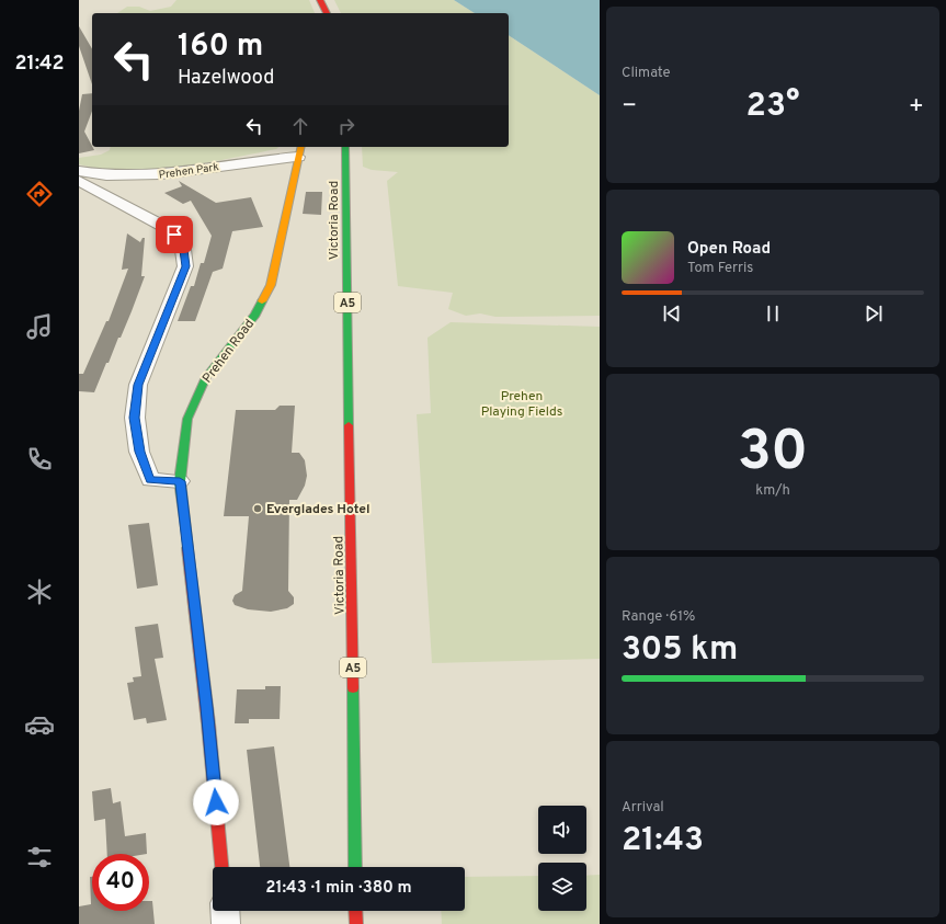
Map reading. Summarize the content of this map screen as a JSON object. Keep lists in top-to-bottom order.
{
  "streets": {
    "main road": ["Victoria Road", "A5", "Prehen Road"],
    "street": ["Prehen Park"]
  },
  "crossings": [
    ["Prehen Park", "Prehen Road"]
  ],
  "parks": ["Prehen Playing Fields"],
  "places": ["Everglades Hotel"],
  "page": {
    "tabs": "21:42",
    "tile": [
      "Climate",
      ["30", "km/h"],
      ["Range · 61%", "305 km"],
      ["Arrival", "21:43"]
    ],
    "turn": ["160 m", "Hazelwood"],
    "heat": ["−", "23°", "+"],
    "song": ["Open Road", "Tom Ferris"],
    "limit": "40",
    "trip": "21:43 · 1 min · 380 m"
  }
}
